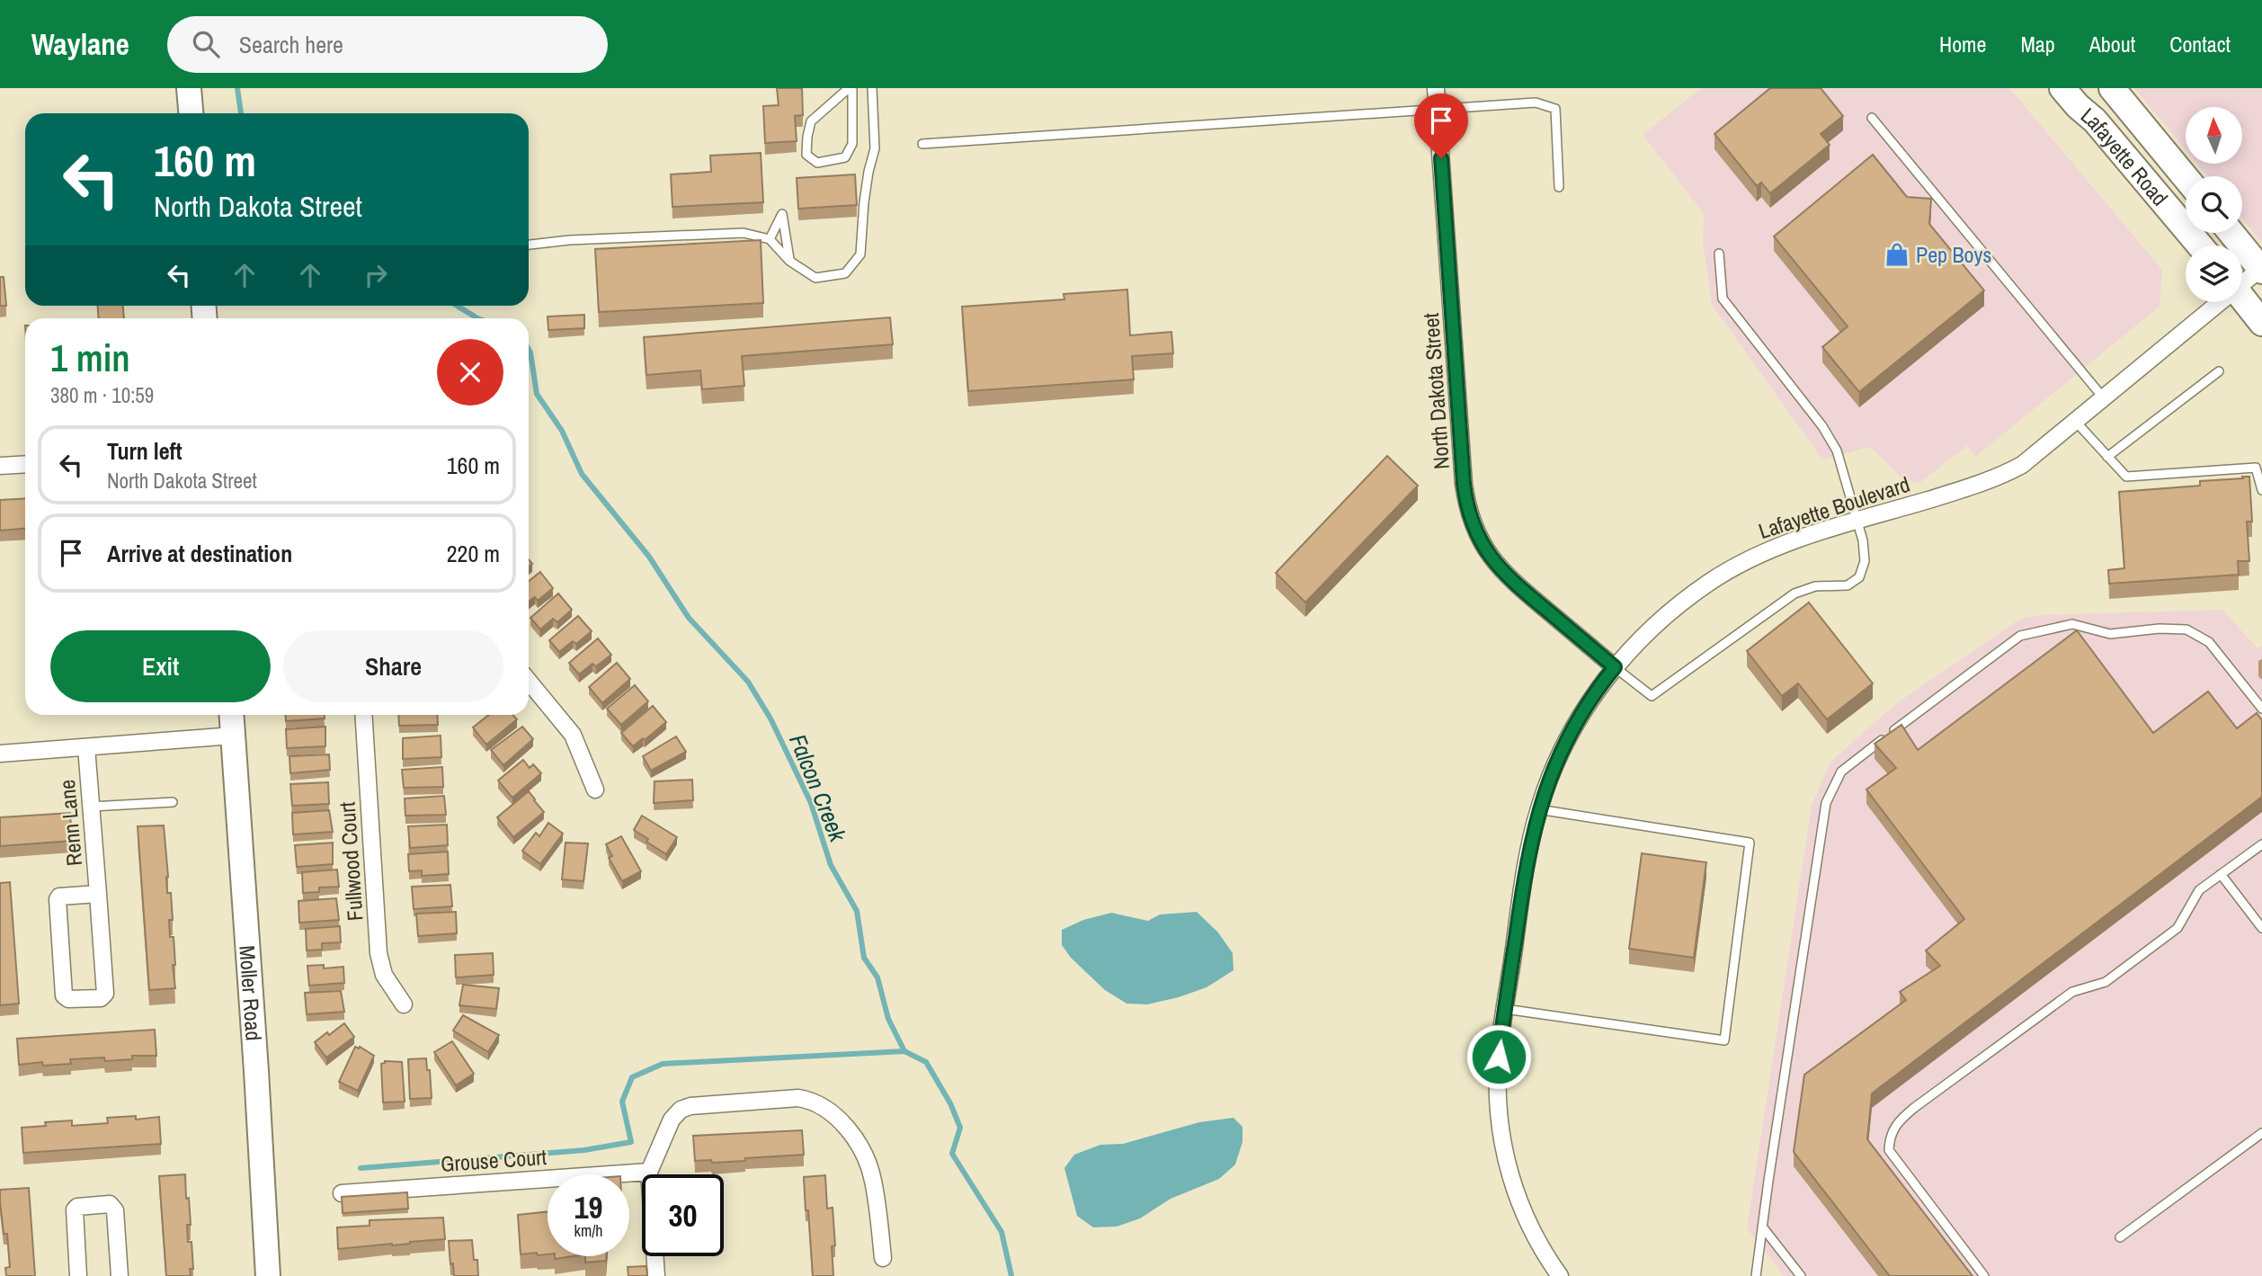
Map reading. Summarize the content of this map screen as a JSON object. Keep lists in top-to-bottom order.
{
  "streets": {
    "main road": ["Lafayette Road"],
    "street": [
      "North Dakota Street",
      "Lafayette Boulevard",
      "Renn Lane",
      "Fullwood Court",
      "Moller Road",
      "Grouse Court"
    ]
  },
  "crossings": [
    ["North Dakota Street", "Lafayette Boulevard"],
    ["Renn Lane", "Moller Road"]
  ],
  "water": ["Falcon Creek"],
  "places": {
    "shop": ["Pep Boys"]
  },
  "north": "top",
  "page": {
    "header": "Waylane",
    "search": "Search here",
    "nav": [
      "Home",
      "Map",
      "About",
      "Contact"
    ],
    "turn": ["160 m", "North Dakota Street"],
    "heading": ["1 min", "380 m · 10:59"],
    "list": [
      {
        "name": "Turn left",
        "note": "North Dakota Street",
        "value": "160 m"
      },
      {
        "name": "Arrive at destination",
        "value": "220 m"
      }
    ],
    "buttons": ["Exit", "Share"],
    "speed": "19 km/h",
    "limit": "30"
  }
}
